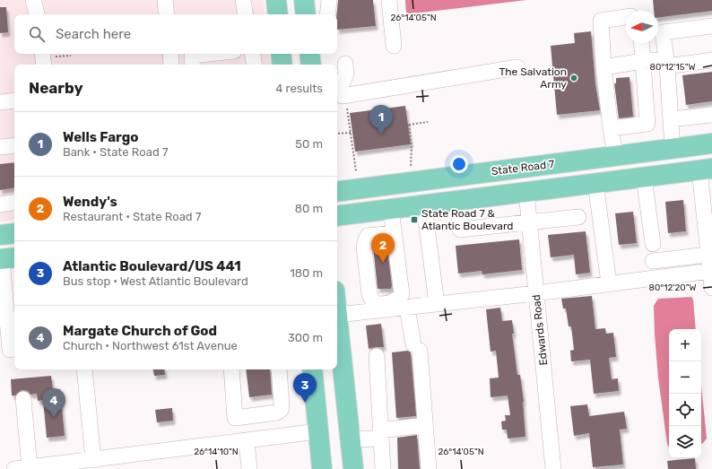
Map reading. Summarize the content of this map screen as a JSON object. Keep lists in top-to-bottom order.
{
  "streets": {
    "main road": ["State Road 7"],
    "street": ["Edwards Road"]
  },
  "places": {
    "other": ["The Salvation Army"],
    "transit": ["State Road 7 & Atlantic Boulevard"]
  },
  "north": "left",
  "page": {
    "search": "Search here",
    "heading": ["Nearby", "4 results"],
    "pins": [
      "1",
      "2",
      "3",
      "4"
    ],
    "list": [
      {
        "mark": "1",
        "name": "Wells Fargo",
        "note": "Bank · State Road 7",
        "value": "50 m"
      },
      {
        "mark": "2",
        "name": "Wendy's",
        "note": "Restaurant · State Road 7",
        "value": "80 m"
      },
      {
        "mark": "3",
        "name": "Atlantic Boulevard/US 441",
        "note": "Bus stop · West Atlantic Boulevard",
        "value": "180 m"
      },
      {
        "mark": "4",
        "name": "Margate Church of God",
        "note": "Church · Northwest 61st Avenue",
        "value": "300 m"
      }
    ],
    "map_buttons": ["+", "−"]
  },
  "coordinates": [
    "26°14'05\"N",
    "80°12'15\"W",
    "80°12'20\"W",
    "26°14'10\"N"
  ]
}
